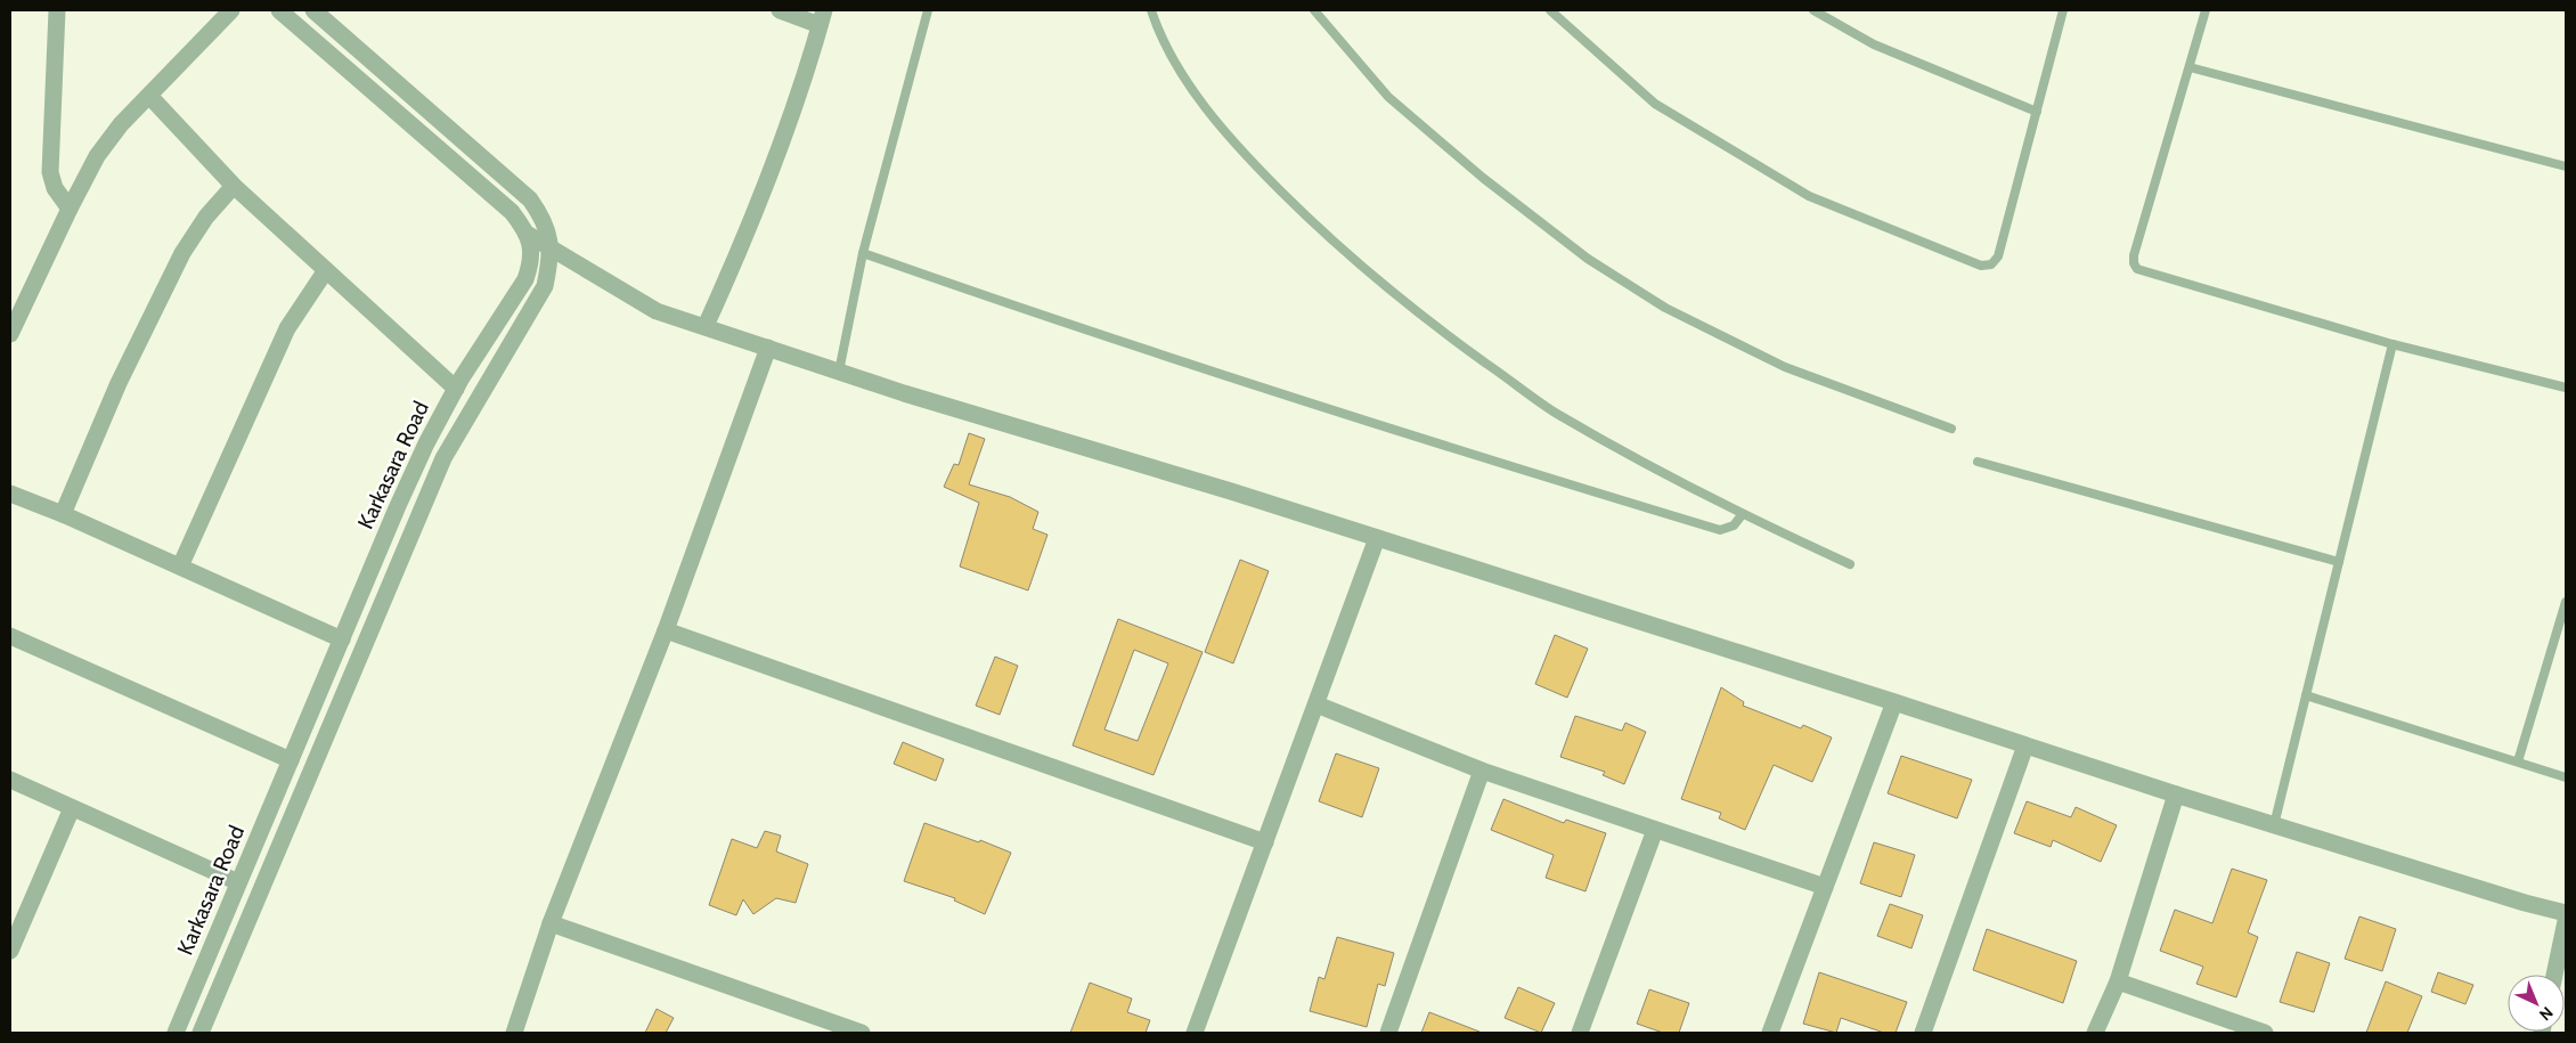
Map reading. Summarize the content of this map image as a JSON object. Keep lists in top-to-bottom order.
{
  "streets": {
    "street": ["Karkasara Road"]
  },
  "north": "bottom right"
}
